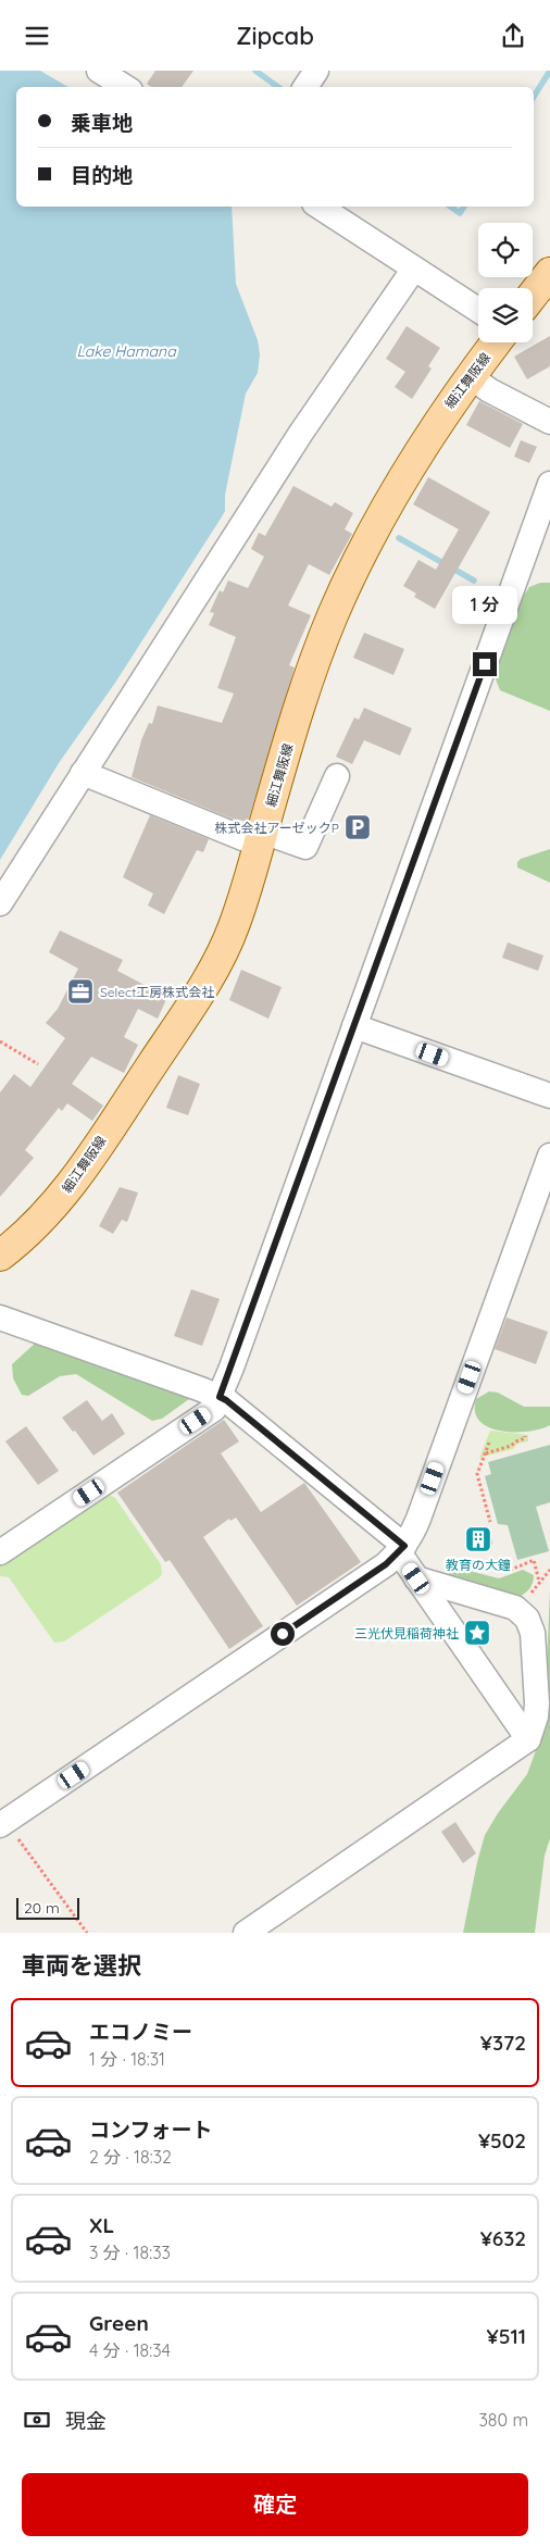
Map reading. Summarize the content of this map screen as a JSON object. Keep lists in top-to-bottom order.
{
  "streets": {
    "main road": ["細江舞阪線"]
  },
  "water": ["Lake Hamana"],
  "places": {
    "parking": ["株式会社アーゼックP"],
    "office": ["Select工房株式会社"],
    "building": ["教育の大鐘"],
    "place": ["三光伏見稲荷神社"]
  },
  "scale_bar": "20 m",
  "page": {
    "header": "Zipcab",
    "banner": ["乗車地", "目的地"],
    "bubble": "1 分",
    "scale": "20 m",
    "heading": "車両を選択",
    "list": [
      {
        "name": "エコノミー",
        "note": "1 分 · 18:31",
        "value": "¥372"
      },
      {
        "name": "コンフォート",
        "note": "2 分 · 18:32",
        "value": "¥502"
      },
      {
        "name": "XL",
        "note": "3 分 · 18:33",
        "value": "¥632"
      },
      {
        "name": "Green",
        "note": "4 分 · 18:34",
        "value": "¥511"
      }
    ],
    "pay": ["現金", "380 m"],
    "buttons": "確定"
  }
}
